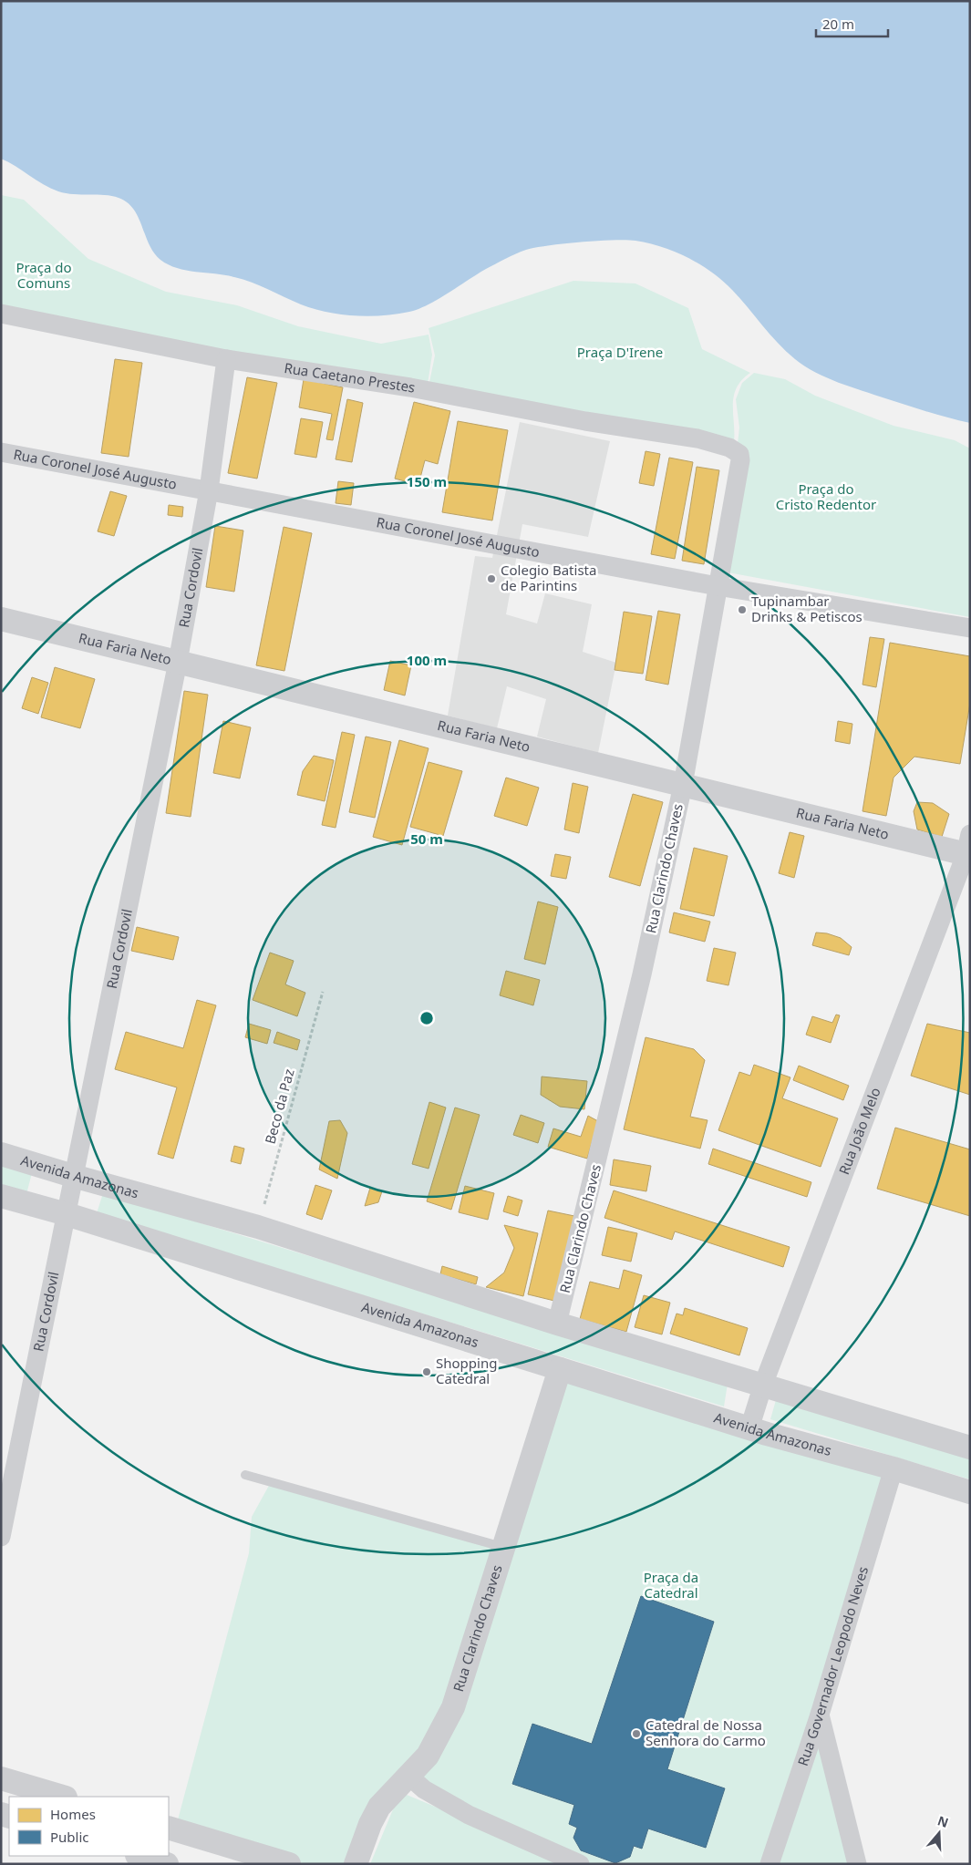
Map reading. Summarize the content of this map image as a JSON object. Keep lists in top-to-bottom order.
{
  "streets": {
    "street": [
      "Rua Caetano Prestes",
      "Rua Coronel José Augusto",
      "Rua Cordovil",
      "Rua Faria Neto",
      "Rua Clarindo Chaves",
      "Rua João Melo",
      "Avenida Amazonas",
      "Rua Governador Leopodo Neves"
    ],
    "path": ["Beco da Paz"]
  },
  "crossings": [
    ["Rua Caetano Prestes", "Rua Cordovil"],
    ["Rua Caetano Prestes", "Rua Clarindo Chaves"],
    ["Rua Coronel José Augusto", "Rua Cordovil"],
    ["Rua Coronel José Augusto", "Rua Clarindo Chaves"],
    ["Rua Cordovil", "Rua Faria Neto"],
    ["Rua Cordovil", "Avenida Amazonas"],
    ["Rua Faria Neto", "Rua Clarindo Chaves"],
    ["Rua Faria Neto", "Rua João Melo"],
    ["Rua Clarindo Chaves", "Avenida Amazonas"],
    ["Beco da Paz", "Avenida Amazonas"],
    ["Rua João Melo", "Avenida Amazonas"],
    ["Avenida Amazonas", "Rua Governador Leopodo Neves"]
  ],
  "parks": [
    "Praça do Comuns",
    "Praça D'Irene",
    "Praça do Cristo Redentor",
    "Praça da Catedral"
  ],
  "places": [
    "Colegio Batista de Parintins",
    "Tupinambar Drinks & Petiscos",
    "Shopping Catedral",
    "Catedral de Nossa Senhora do Carmo"
  ],
  "legend": ["Homes", "Public"],
  "scale_bar": "20 m",
  "north": "top",
  "rings": ["150 m", "100 m", "50 m"]
}
